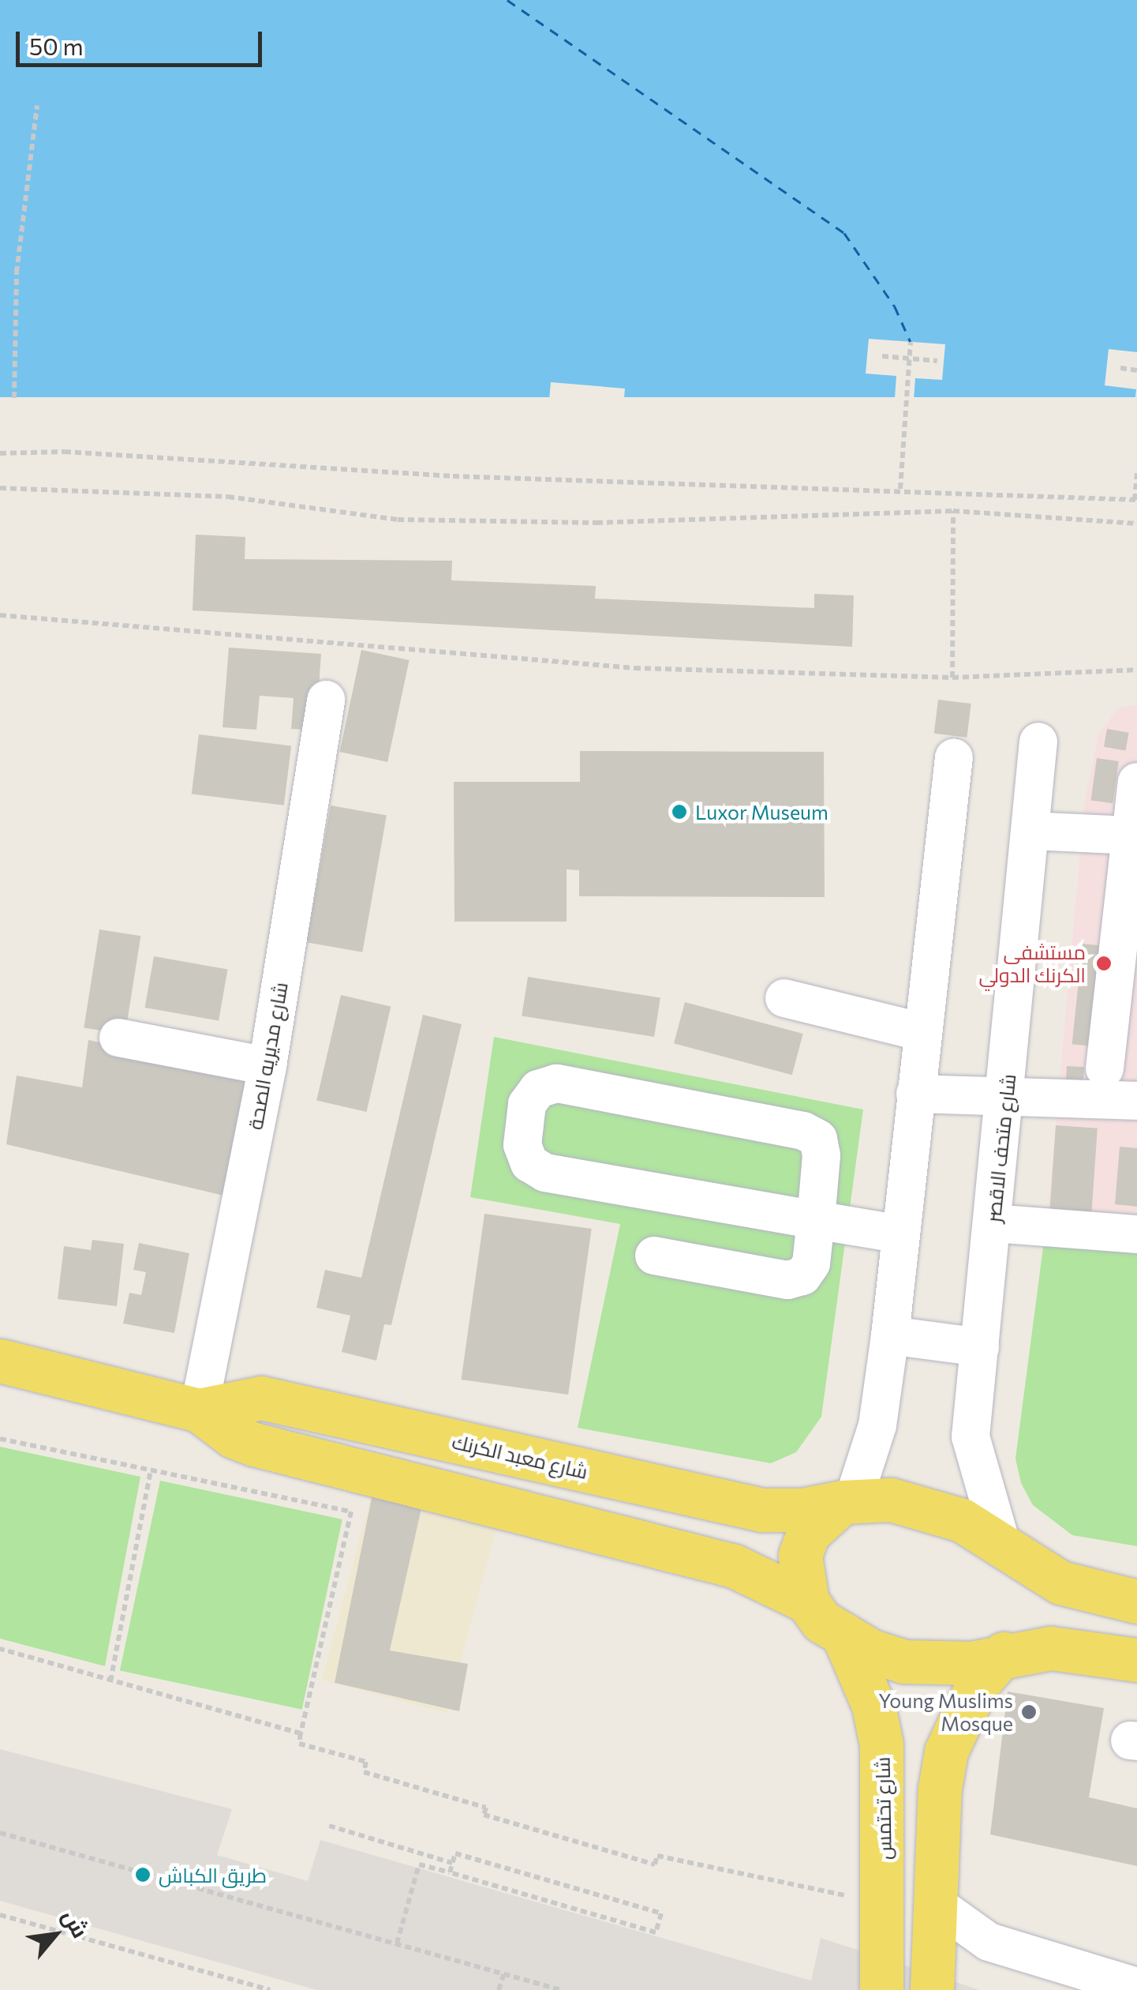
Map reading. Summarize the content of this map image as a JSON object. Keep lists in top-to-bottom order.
{
  "streets": {
    "main road": ["شارع معبد الكرنك", "شارع تحتمس"],
    "street": ["شارع مديريه الصحة", "شارع متحف الاقصر"]
  },
  "crossings": [
    ["شارع مديريه الصحة", "شارع معبد الكرنك"],
    ["شارع متحف الاقصر", "شارع معبد الكرنك"]
  ],
  "places": [
    "Luxor Museum",
    "مستشفى الكرنك الدولي",
    "Young Muslims Mosque",
    "طريق الكباش"
  ],
  "scale_bar": "50 m",
  "north": "top right"
}
